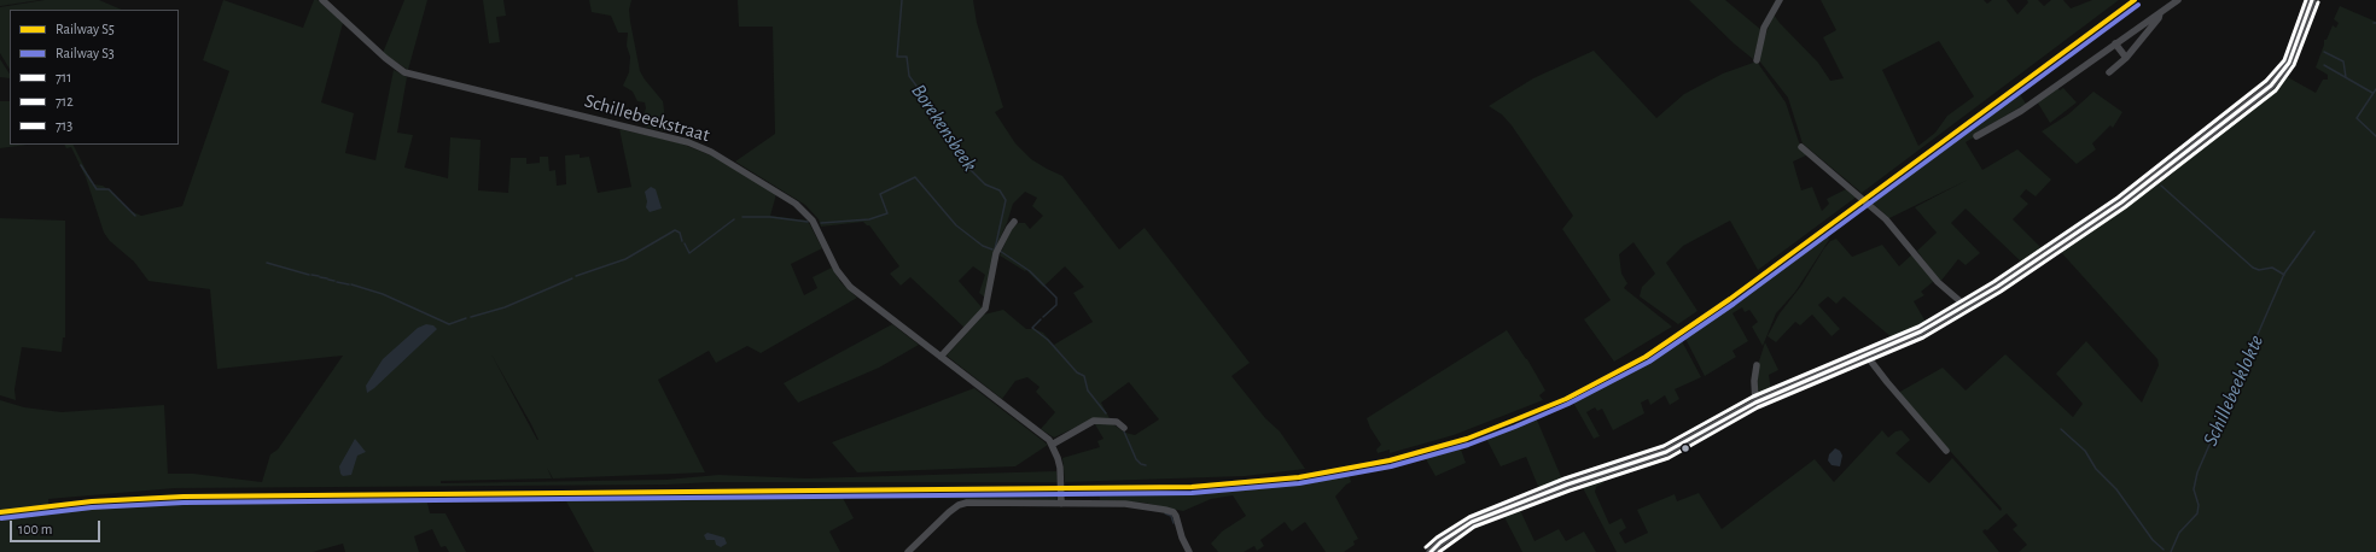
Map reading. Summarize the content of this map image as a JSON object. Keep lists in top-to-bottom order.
{
  "streets": {
    "street": ["Schillebeekstraat"]
  },
  "water": ["Borekensbeek", "Schillebeeklokte"],
  "lines": [
    "rail line S5",
    "transit line 711",
    "transit line 713",
    "transit line 712",
    "rail line S3"
  ],
  "legend": [
    "Railway S5",
    "Railway S3",
    "711",
    "712",
    "713"
  ],
  "scale_bar": "100 m"
}
